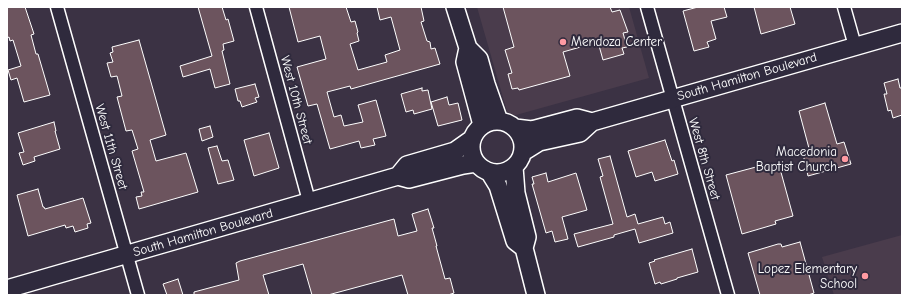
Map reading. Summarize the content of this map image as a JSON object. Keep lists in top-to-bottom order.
{
  "streets": {
    "street": [
      "South Hamilton Boulevard",
      "West 10th Street",
      "West 11th Street",
      "West 8th Street"
    ]
  },
  "crossings": [
    ["South Hamilton Boulevard", "West 10th Street"],
    ["South Hamilton Boulevard", "West 11th Street"],
    ["South Hamilton Boulevard", "West 8th Street"]
  ],
  "places": ["Mendoza Center", "Macedonia Baptist Church", "Lopez Elementary School"]
}
